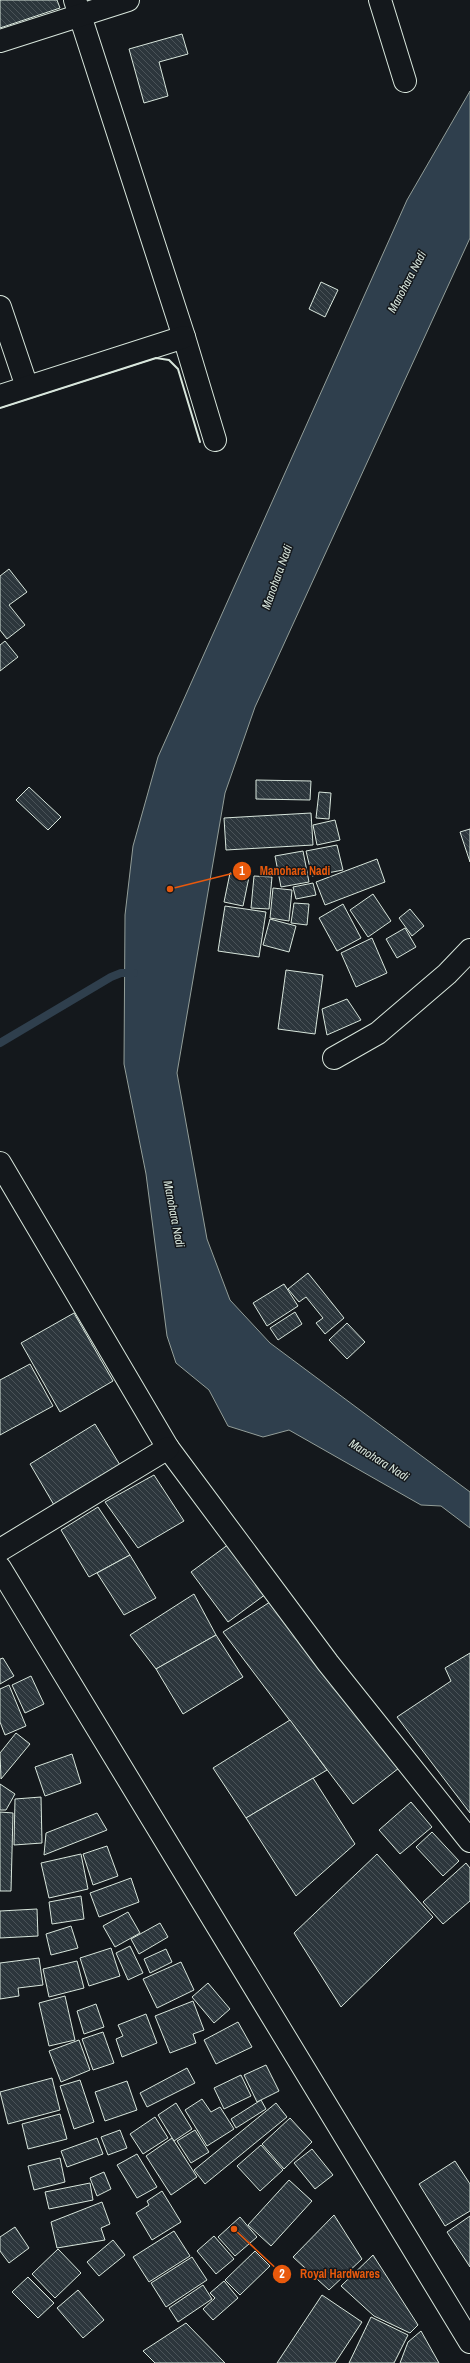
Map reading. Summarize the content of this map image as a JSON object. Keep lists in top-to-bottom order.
{
  "water": ["Manohara Nadi"],
  "places": ["Manohara Nadi", "Royal Hardwares"]
}
